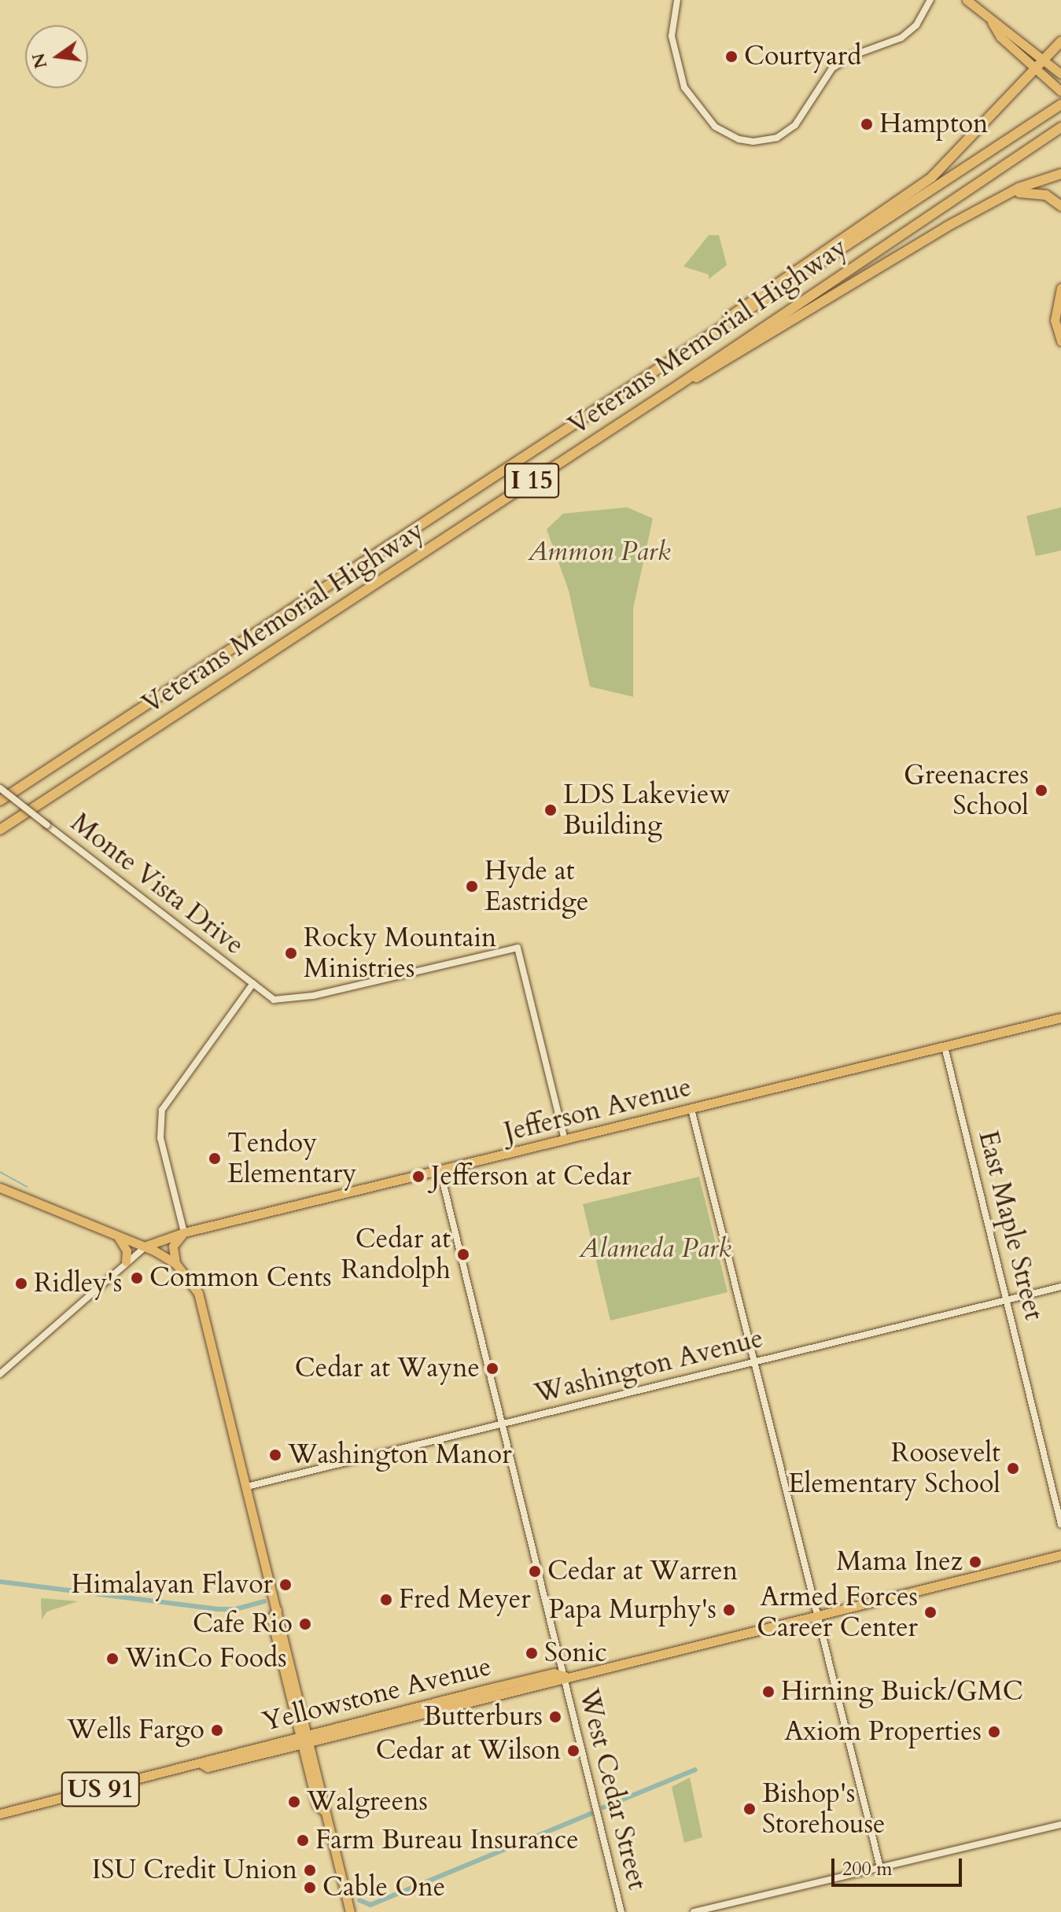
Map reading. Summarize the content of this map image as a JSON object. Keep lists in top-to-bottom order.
{
  "streets": {
    "highway": ["Veterans Memorial Highway", "I 15"],
    "main road": ["Jefferson Avenue", "Yellowstone Avenue", "US 91"],
    "street": [
      "Monte Vista Drive",
      "East Maple Street",
      "Washington Avenue",
      "West Cedar Street"
    ]
  },
  "crossings": [
    ["Monte Vista Drive", "Jefferson Avenue"],
    ["Jefferson Avenue", "East Maple Street"],
    ["Jefferson Avenue", "West Cedar Street"],
    ["East Maple Street", "Washington Avenue"],
    ["Washington Avenue", "West Cedar Street"],
    ["Yellowstone Avenue", "West Cedar Street"]
  ],
  "parks": ["Ammon Park", "Alameda Park"],
  "places": [
    "Courtyard",
    "Hampton",
    "Greenacres School",
    "LDS Lakeview Building",
    "Hyde at Eastridge",
    "Rocky Mountain Ministries",
    "Tendoy Elementary",
    "Jefferson at Cedar",
    "Cedar at Randolph",
    "Common Cents",
    "Ridley's",
    "Cedar at Wayne",
    "Washington Manor",
    "Roosevelt Elementary School",
    "Mama Inez",
    "Cedar at Warren",
    "Himalayan Flavor",
    "Fred Meyer",
    "Papa Murphy's",
    "Armed Forces Career Center",
    "Cafe Rio",
    "Sonic",
    "WinCo Foods",
    "Hirning Buick/GMC",
    "Butterburs",
    "Wells Fargo",
    "Axiom Properties",
    "Cedar at Wilson",
    "Walgreens",
    "Bishop's Storehouse",
    "Farm Bureau Insurance",
    "ISU Credit Union",
    "Cable One"
  ],
  "scale_bar": "200 m",
  "north": "left"
}
